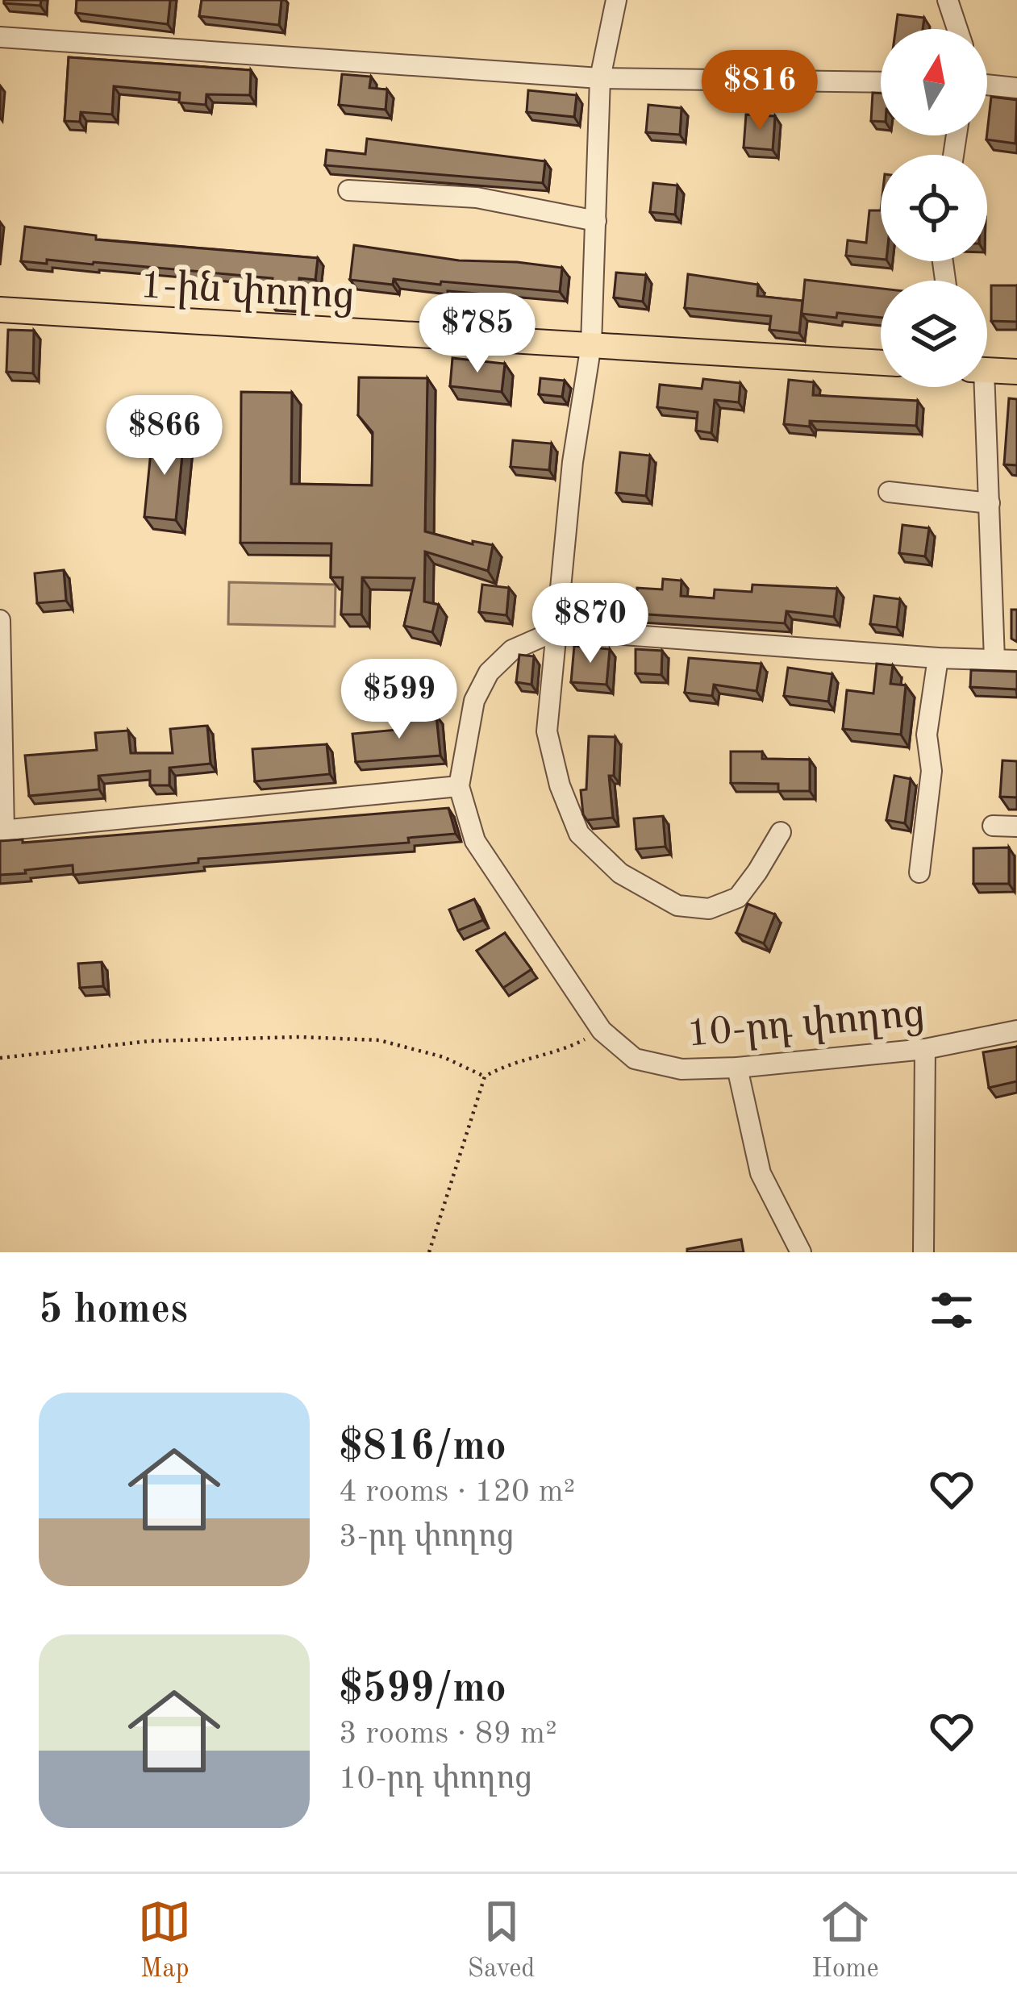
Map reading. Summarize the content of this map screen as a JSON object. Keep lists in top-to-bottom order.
{
  "streets": {
    "main road": ["1-ին փողոց"],
    "street": ["10-րդ փողոց"]
  },
  "north": "top",
  "page": {
    "price": [
      "$816",
      "$785",
      "$866",
      "$870",
      "$599"
    ],
    "heading": "5 homes",
    "list": [
      {
        "name": "$816/mo",
        "note": "4 rooms · 120 m² · 3-րդ փողոց"
      },
      {
        "name": "$599/mo",
        "note": "3 rooms · 89 m² · 10-րդ փողոց"
      }
    ],
    "tabs": ["Map", "Saved", "Home"]
  }
}
